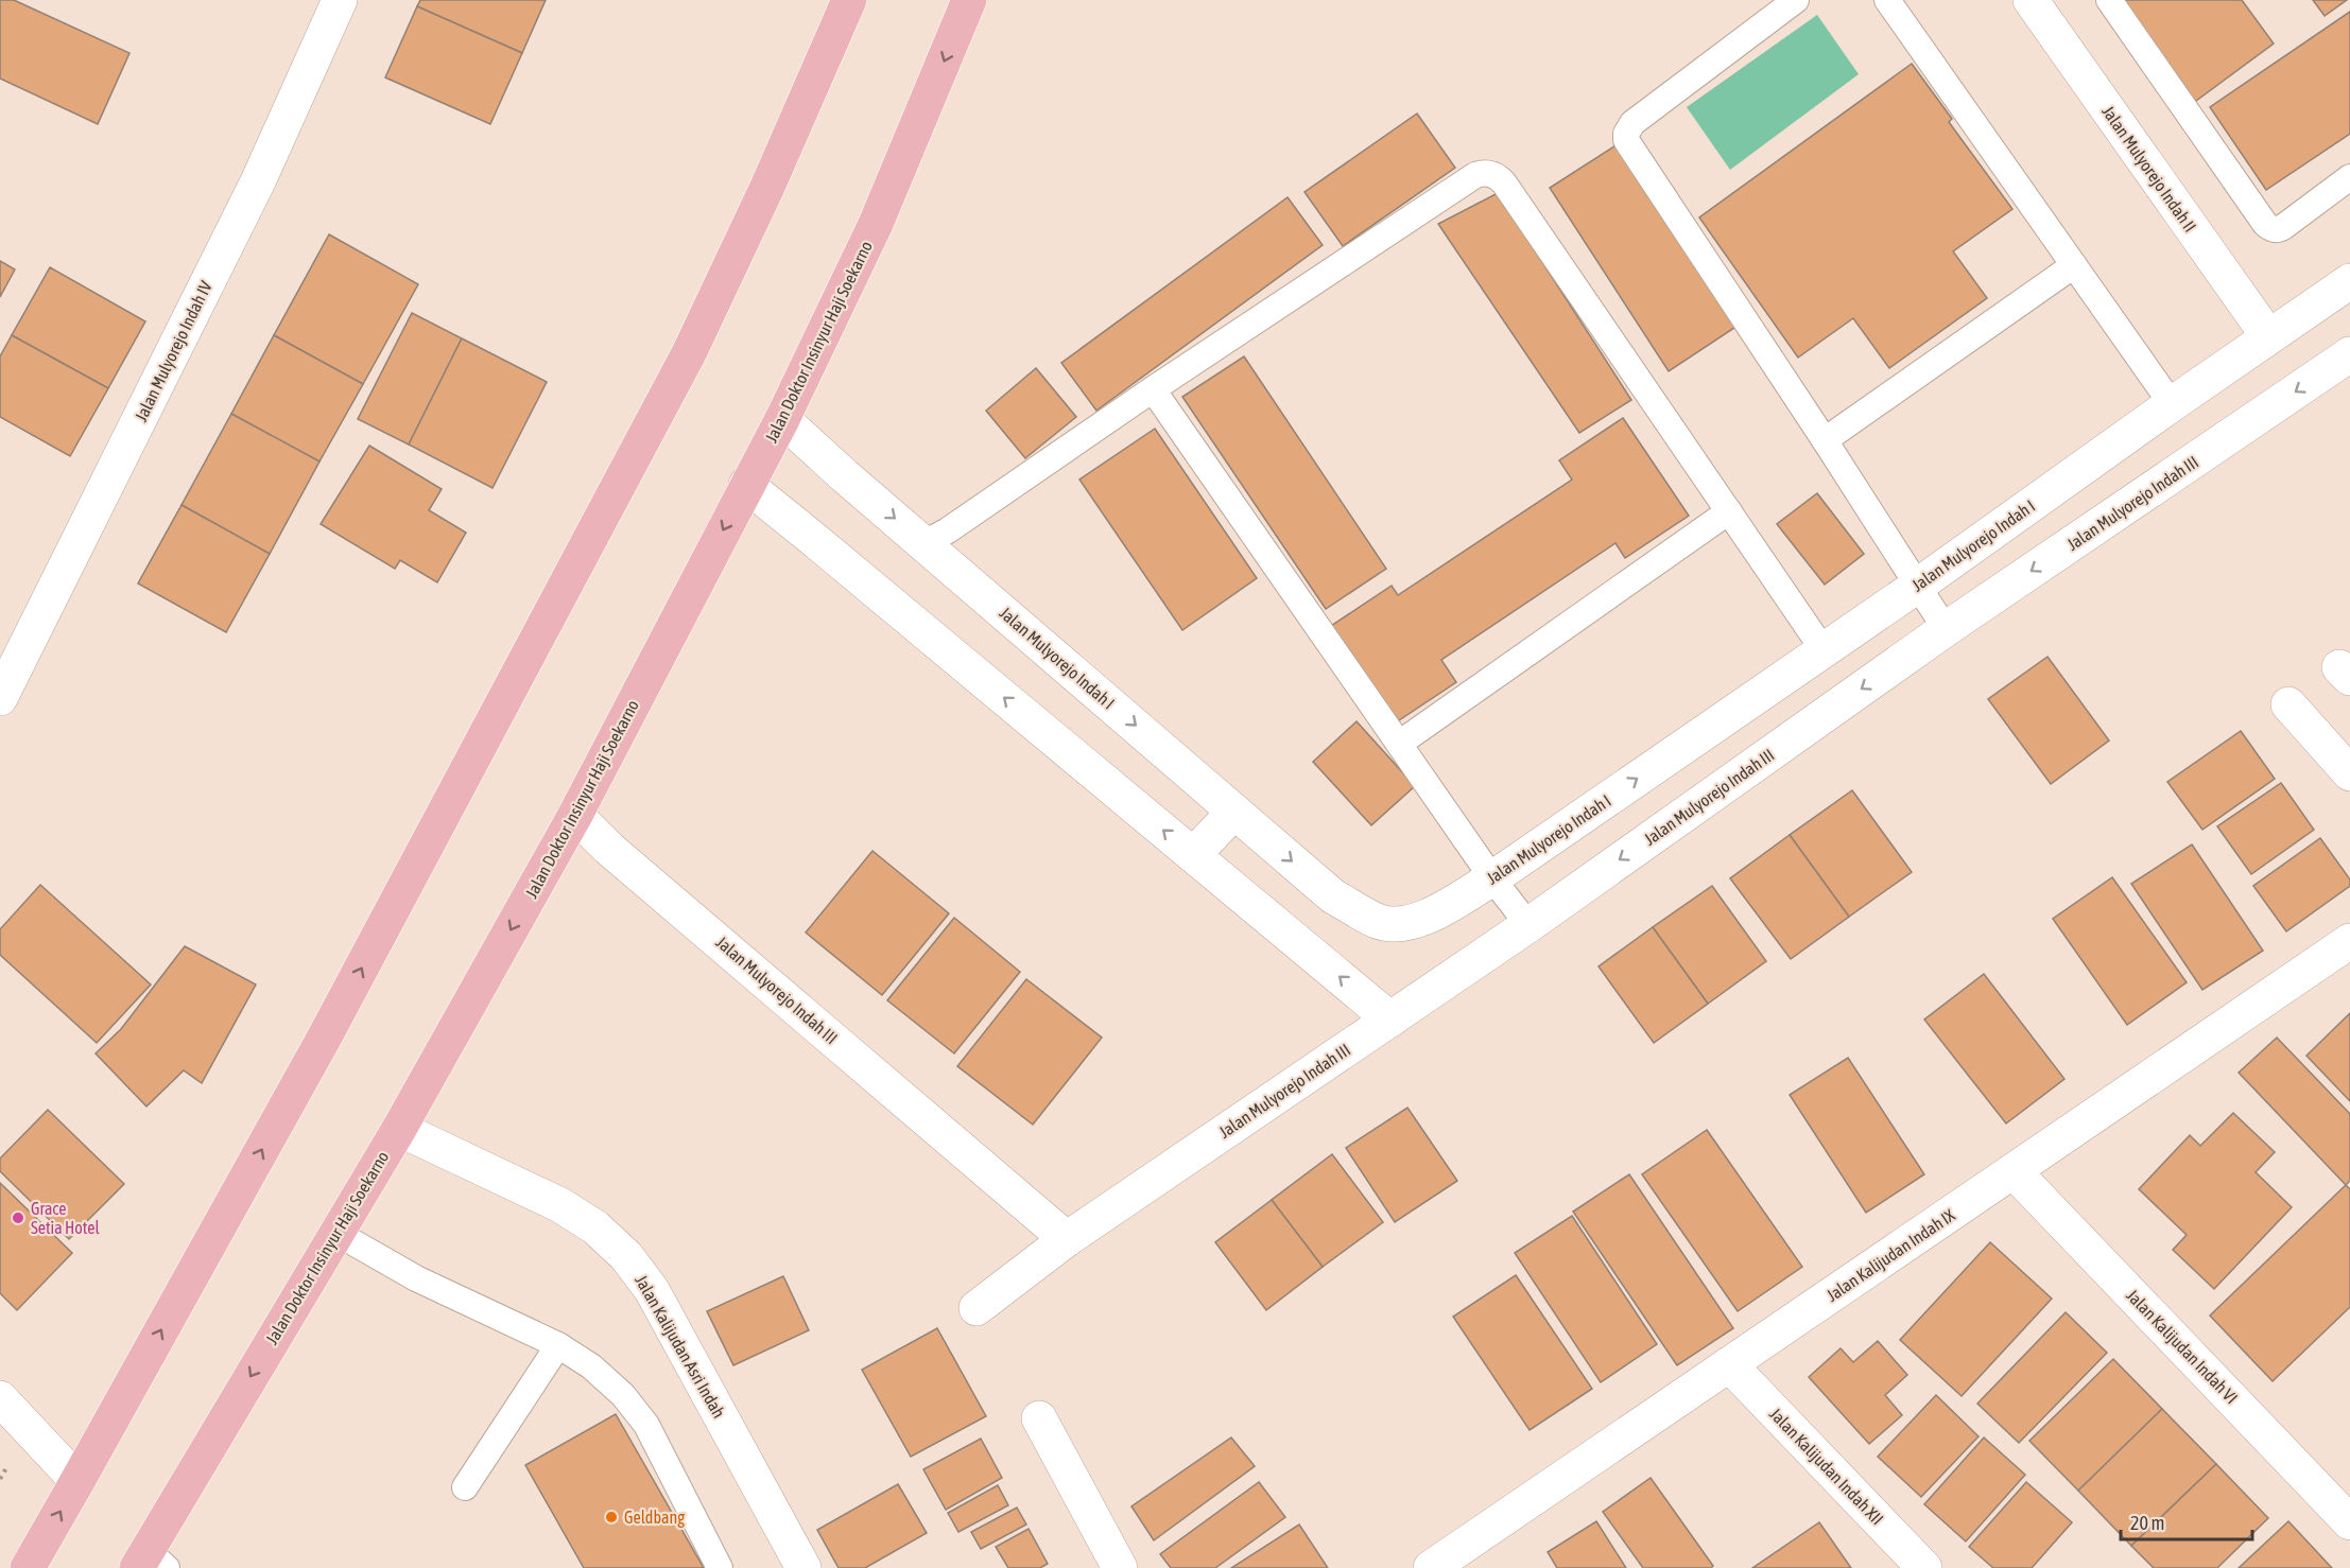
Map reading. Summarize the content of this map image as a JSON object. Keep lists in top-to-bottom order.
{
  "streets": {
    "main road": ["Jalan Doktor Insinyur Haji Soekarno"],
    "street": [
      "Jalan Mulyorejo Indah II",
      "Jalan Mulyorejo Indah IV",
      "Jalan Mulyorejo Indah III",
      "Jalan Mulyorejo Indah I",
      "Jalan Kalijudan Indah IX",
      "Jalan Kalijudan Asri Indah",
      "Jalan Kalijudan Indah VI",
      "Jalan Kalijudan Indah XII"
    ]
  },
  "crossings": [
    ["Jalan Mulyorejo Indah II", "Jalan Mulyorejo Indah I"],
    ["Jalan Doktor Insinyur Haji Soekarno", "Jalan Mulyorejo Indah III"],
    ["Jalan Doktor Insinyur Haji Soekarno", "Jalan Mulyorejo Indah I"],
    ["Jalan Doktor Insinyur Haji Soekarno", "Jalan Kalijudan Asri Indah"],
    ["Jalan Kalijudan Indah IX", "Jalan Kalijudan Indah VI"],
    ["Jalan Kalijudan Indah IX", "Jalan Kalijudan Indah XII"]
  ],
  "one_way": ["Jalan Mulyorejo Indah III", "Jalan Mulyorejo Indah I"],
  "places": ["Grace Setia Hotel", "Geldbang"],
  "scale_bar": "20 m"
}
